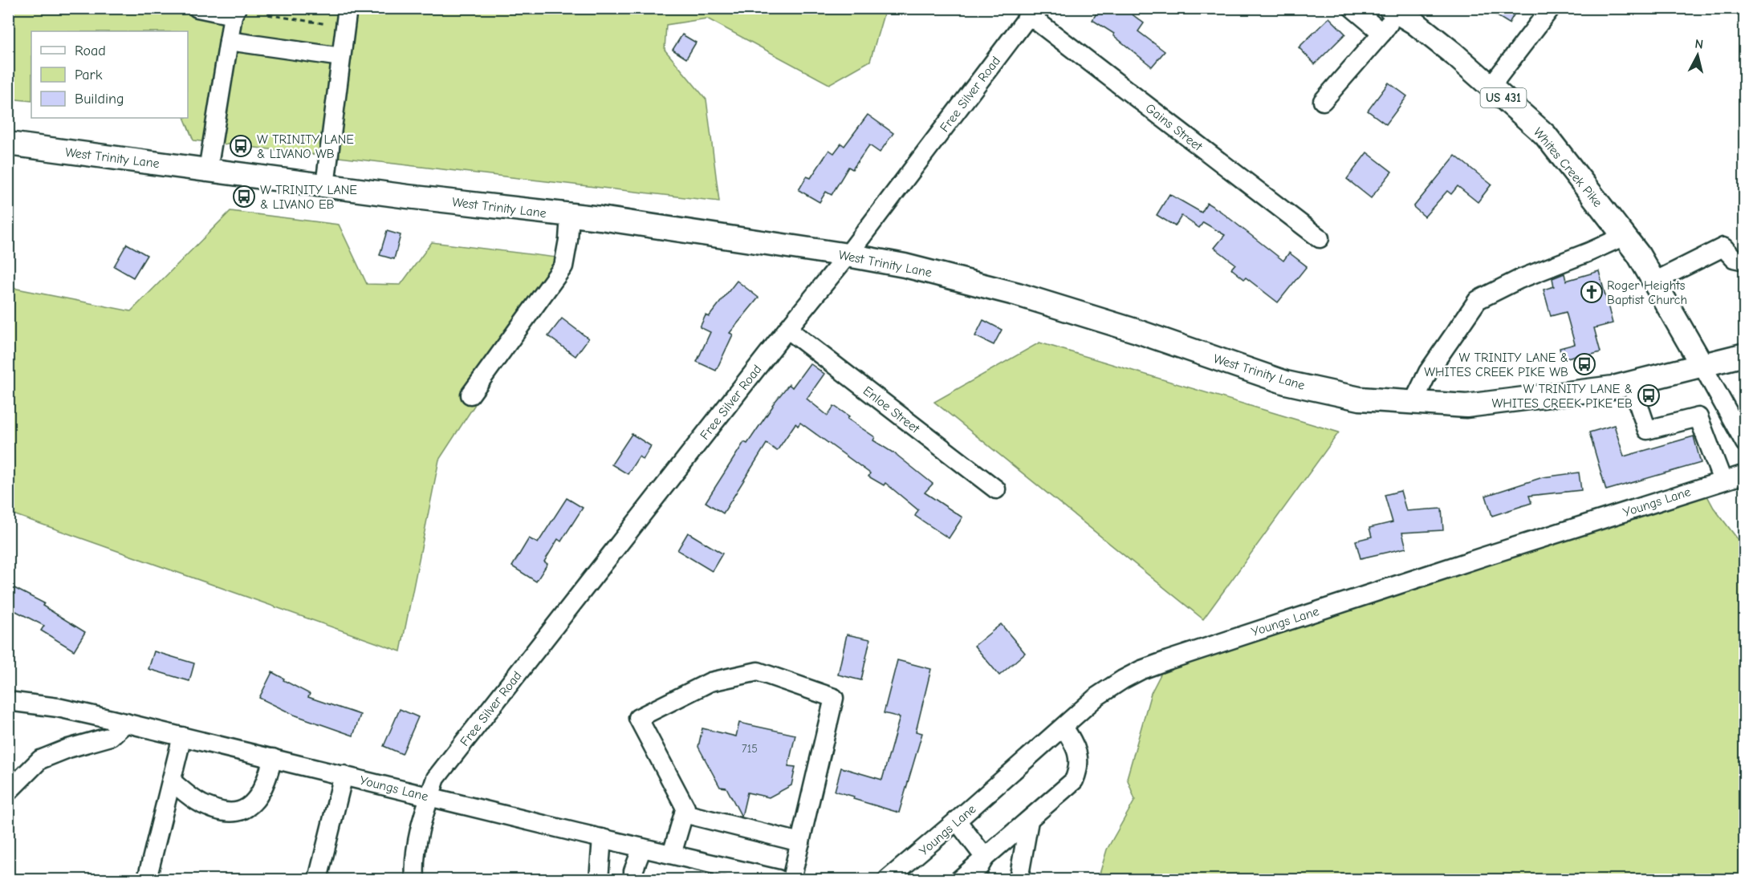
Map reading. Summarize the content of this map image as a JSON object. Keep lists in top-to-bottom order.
{
  "streets": {
    "main road": ["US 431", "West Trinity Lane", "Whites Creek Pike"],
    "street": [
      "Free Silver Road",
      "Gains Street",
      "Enloe Street",
      "Youngs Lane"
    ]
  },
  "crossings": [
    ["Free Silver Road", "Gains Street"],
    ["Free Silver Road", "West Trinity Lane"],
    ["Free Silver Road", "Enloe Street"],
    ["Free Silver Road", "Youngs Lane"],
    ["West Trinity Lane", "Whites Creek Pike"]
  ],
  "places": {
    "bus stop": [
      "W TRINITY LANE & LIVANO WB",
      "W TRINITY LANE & LIVANO EB",
      "W TRINITY LANE & WHITES CREEK PIKE WB",
      "W TRINITY LANE & WHITES CREEK PIKE EB"
    ],
    "church": ["Roger Heights Baptist Church"]
  },
  "house_numbers": ["715"],
  "legend": ["Road", "Park", "Building"],
  "north": "top"
}
